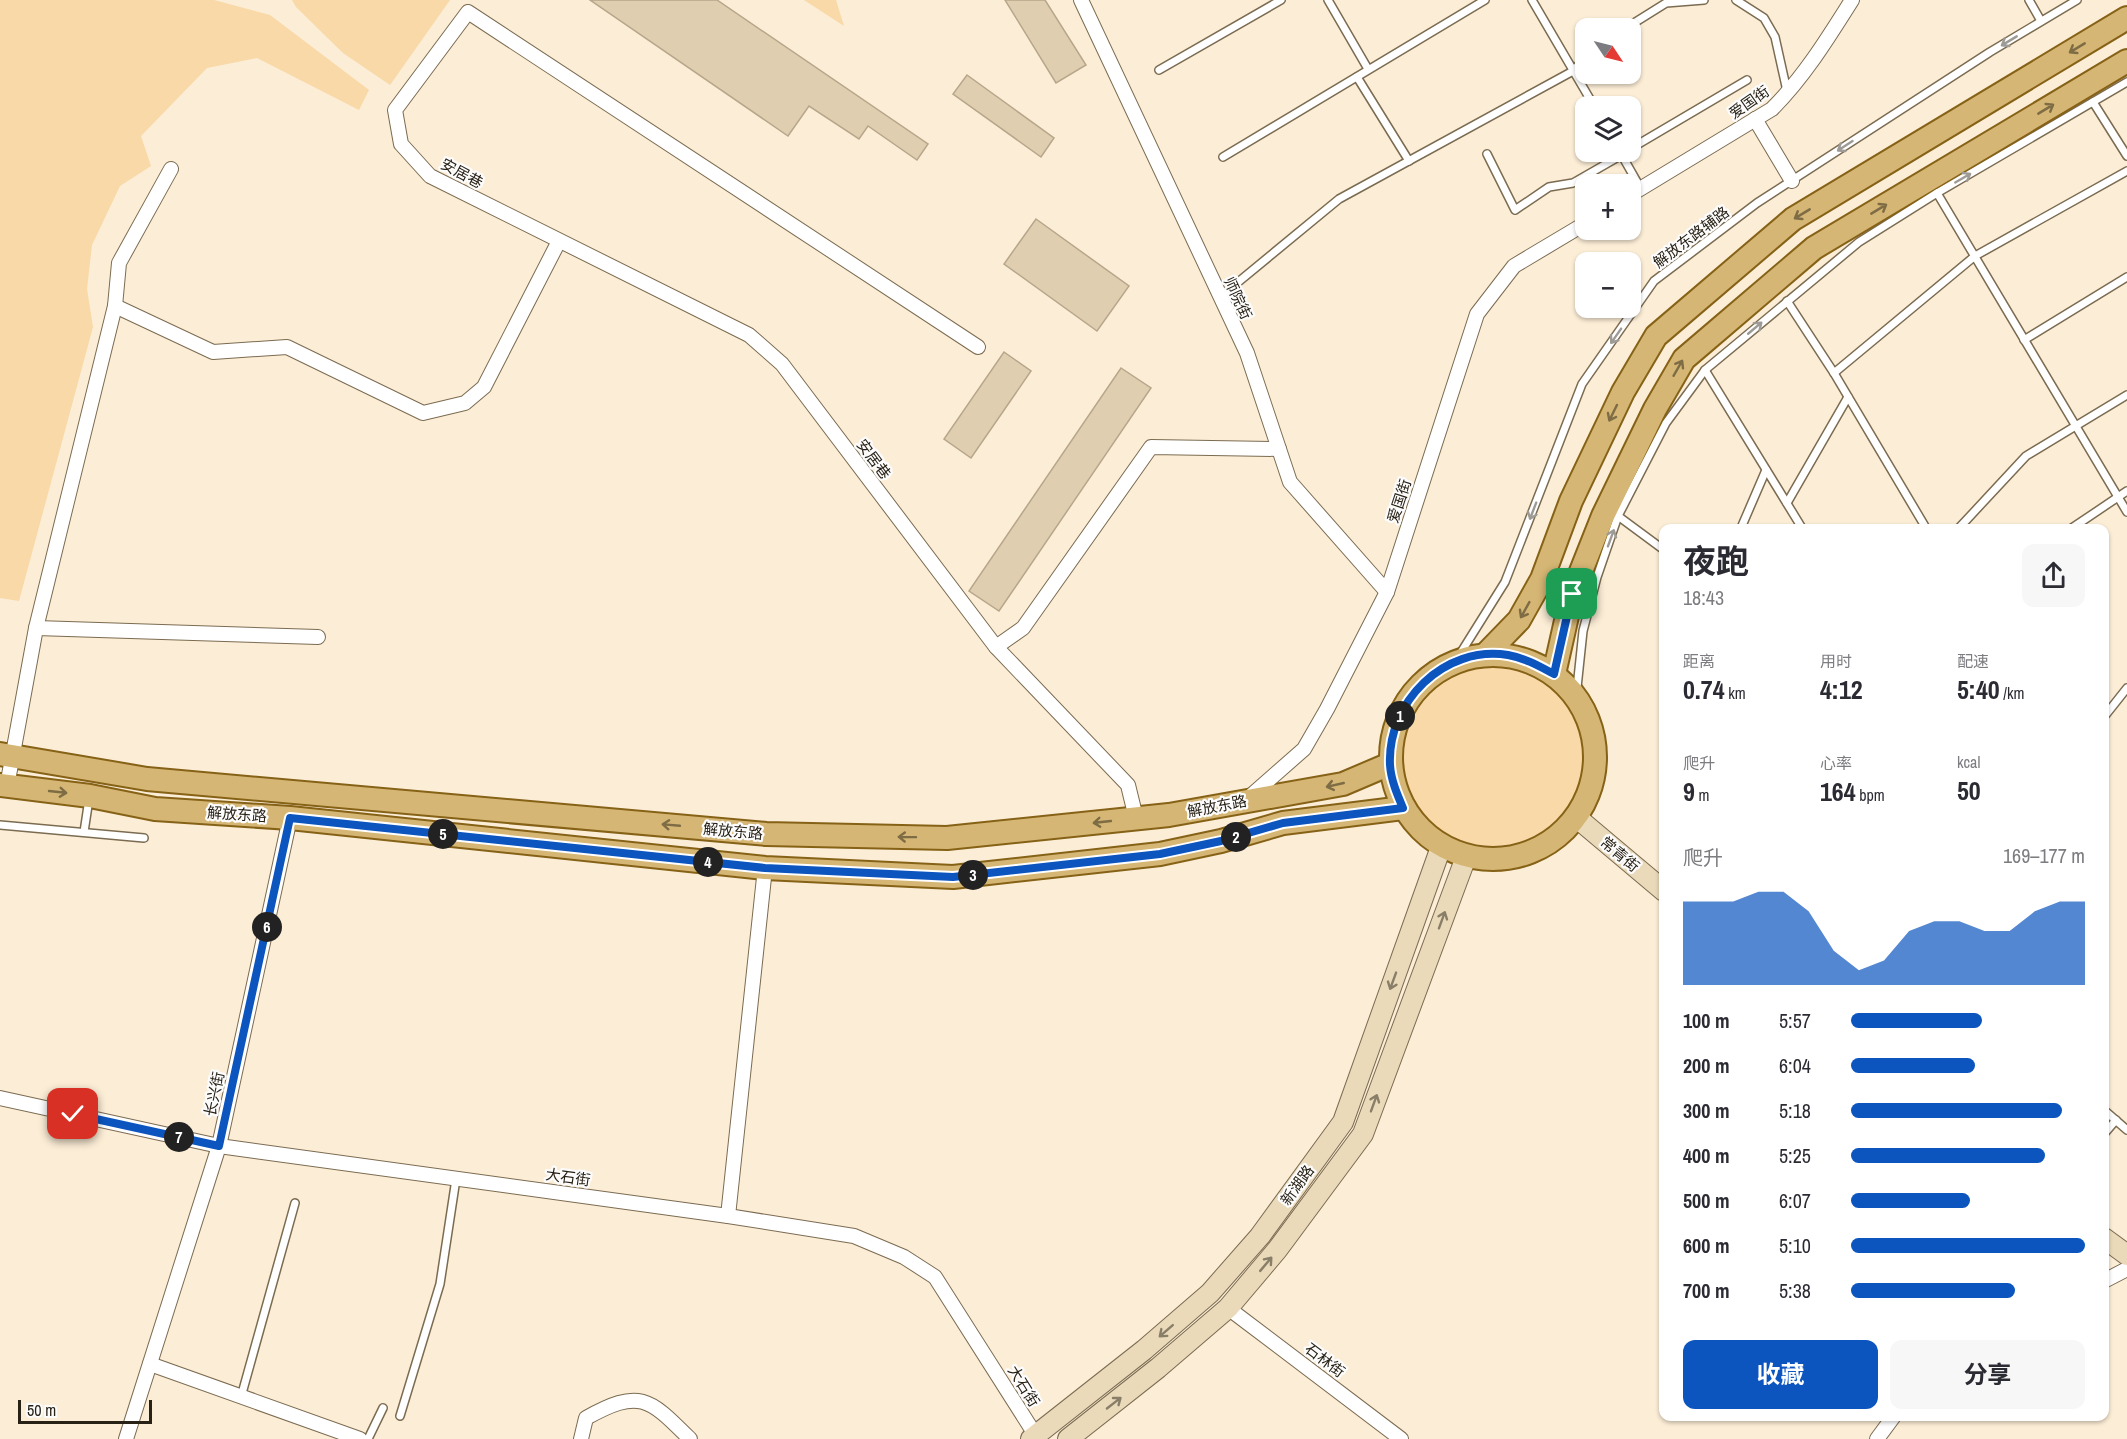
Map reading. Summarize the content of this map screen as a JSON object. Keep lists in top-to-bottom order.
{
  "streets": {
    "main road": ["解放东路", "常青街", "新湖路"],
    "street": [
      "爱国街",
      "安居巷",
      "师院街",
      "长兴街",
      "大石街",
      "石林街"
    ],
    "lane": ["解放东路辅路"]
  },
  "crossings": [
    ["爱国街", "师院街"],
    ["爱国街", "解放东路"],
    ["安居巷", "解放东路"],
    ["解放东路辅路", "解放东路"],
    ["解放东路辅路", "常青街"],
    ["解放东路辅路", "新湖路"],
    ["解放东路", "常青街"],
    ["解放东路", "长兴街"],
    ["解放东路", "新湖路"],
    ["常青街", "新湖路"],
    ["长兴街", "大石街"],
    ["大石街", "新湖路"],
    ["新湖路", "石林街"]
  ],
  "one_way": ["解放东路辅路"],
  "scale_bar": "50 m",
  "north": "bottom right",
  "page": {
    "map_buttons": ["+", "−"],
    "heading": ["夜跑", "18:43"],
    "stats": [
      ["距离", "0.74 km"],
      ["用时", "4:12"],
      ["配速", "5:40 /km"],
      ["爬升", "9 m"],
      ["心率", "164 bpm"],
      ["kcal", "50"]
    ],
    "pins": [
      "1",
      "5",
      "2",
      "4",
      "3",
      "6",
      "7"
    ],
    "chart": ["爬升", "169–177 m"],
    "list": [
      {
        "name": "100 m",
        "note": "5:57"
      },
      {
        "name": "200 m",
        "note": "6:04"
      },
      {
        "name": "300 m",
        "note": "5:18"
      },
      {
        "name": "400 m",
        "note": "5:25"
      },
      {
        "name": "500 m",
        "note": "6:07"
      },
      {
        "name": "600 m",
        "note": "5:10"
      },
      {
        "name": "700 m",
        "note": "5:38"
      }
    ],
    "buttons": ["收藏", "分享"],
    "scale": "50 m"
  }
}
